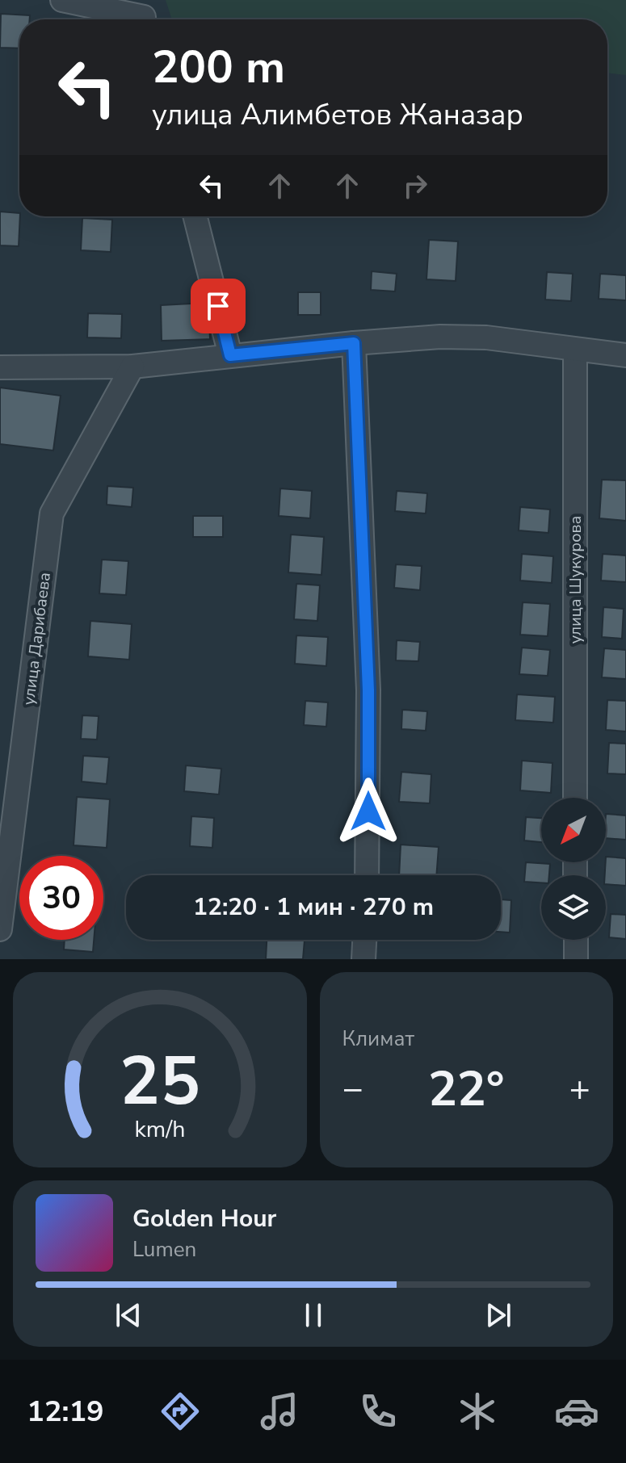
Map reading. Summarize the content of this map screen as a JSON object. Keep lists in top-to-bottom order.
{
  "streets": {
    "street": ["улица Шукурова", "улица Дарибаева"]
  },
  "north": "bottom left",
  "page": {
    "turn": ["200 m", "улица Алимбетов Жаназар"],
    "limit": "30",
    "trip": "12:20 · 1 мин · 270 m",
    "tile": "Климат",
    "heat": ["−", "22°", "+"],
    "song": ["Golden Hour", "Lumen"],
    "tabs": "12:19",
    "gauge": ["25", "km/h"]
  }
}
